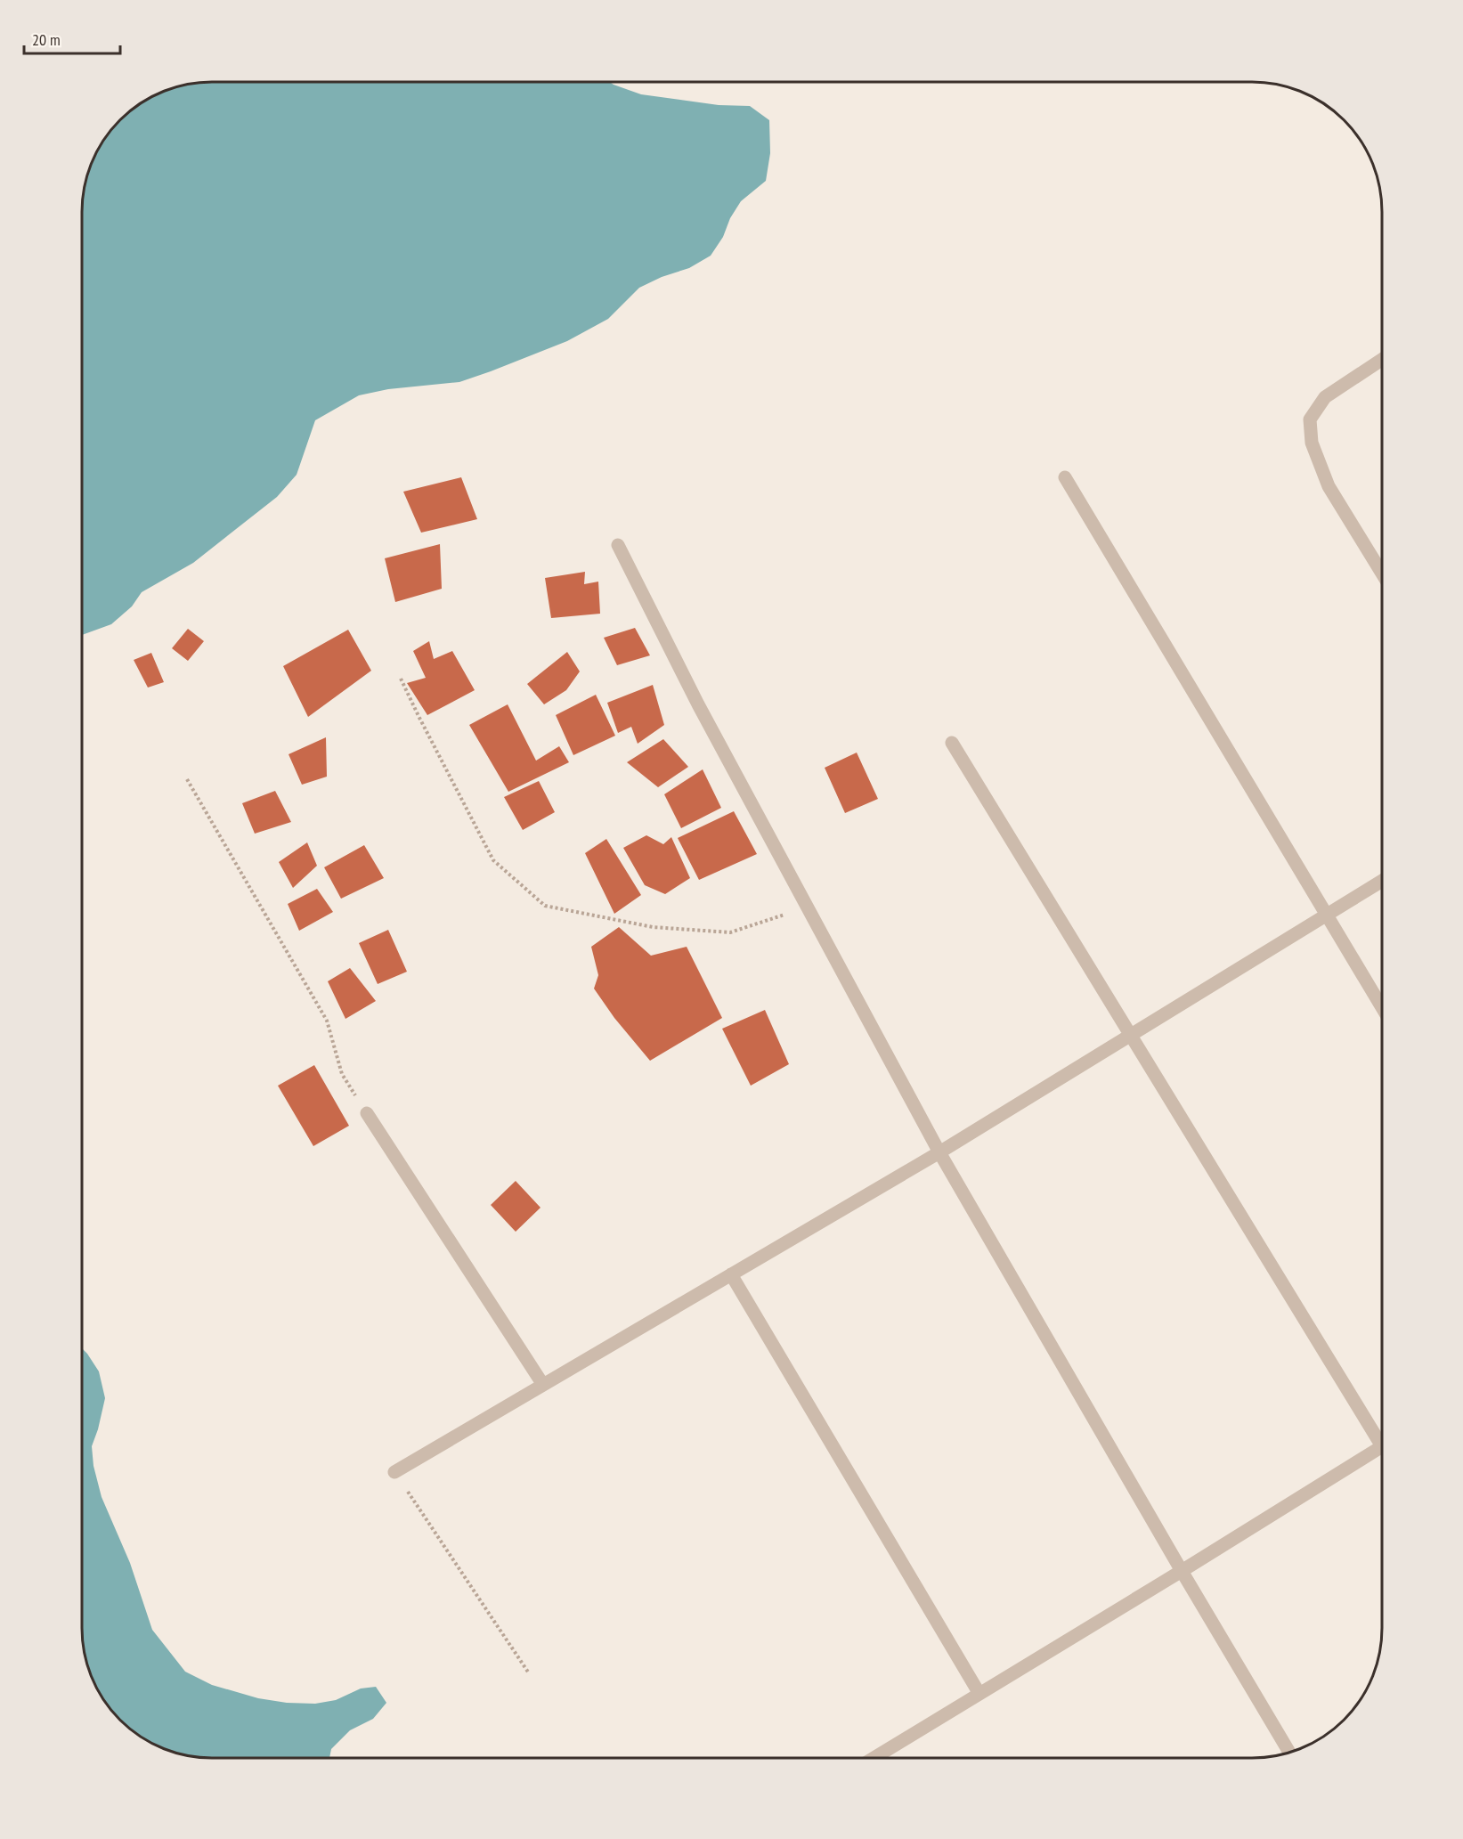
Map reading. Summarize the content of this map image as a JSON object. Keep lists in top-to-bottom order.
{
  "scale_bar": "20 m"
}
